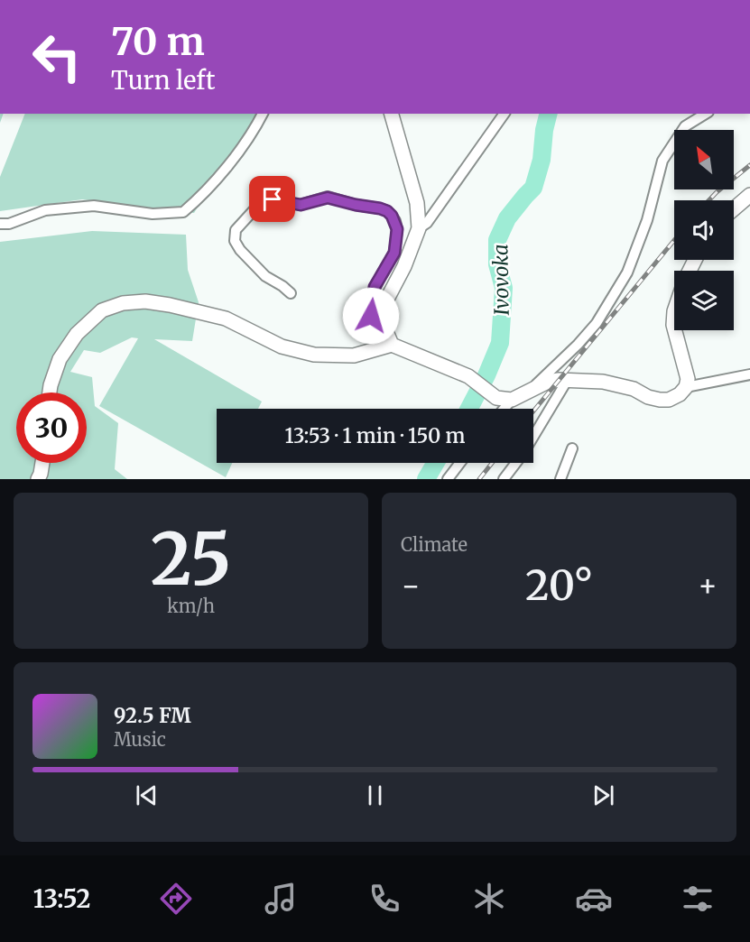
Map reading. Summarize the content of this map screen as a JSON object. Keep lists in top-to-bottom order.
{
  "water": ["Ivovoka"],
  "north": "top left",
  "page": {
    "turn": ["70 m", "Turn left"],
    "limit": "30",
    "trip": "13:53 · 1 min · 150 m",
    "tile": [
      ["25", "km/h"],
      "Climate"
    ],
    "heat": ["−", "20°", "+"],
    "song": ["92.5 FM", "Music"],
    "tabs": "13:52"
  }
}
